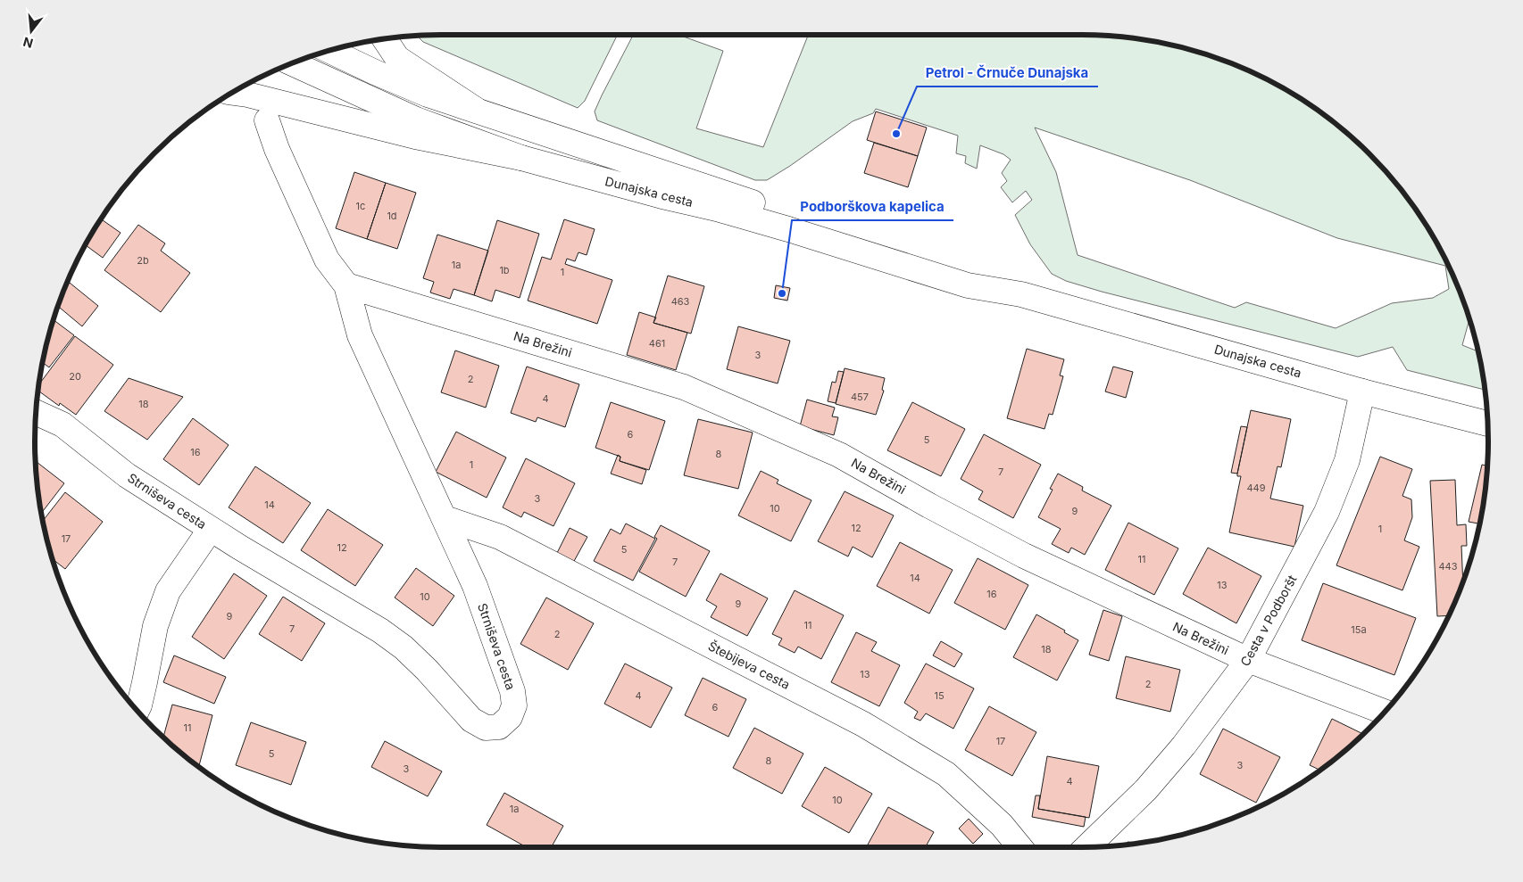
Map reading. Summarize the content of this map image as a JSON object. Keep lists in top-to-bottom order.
{
  "streets": {
    "street": [
      "Dunajska cesta",
      "Na Brežini",
      "Strniševa cesta",
      "Cesta v Podboršt",
      "Štebijeva cesta"
    ]
  },
  "crossings": [
    ["Dunajska cesta", "Cesta v Podboršt"],
    ["Na Brežini", "Strniševa cesta"],
    ["Na Brežini", "Cesta v Podboršt"],
    ["Strniševa cesta", "Štebijeva cesta"]
  ],
  "places": ["Petrol - Črnuče Dunajska", "Podborškova kapelica"],
  "house_numbers": [
    "1c",
    "1d",
    "2b",
    "1a",
    "1b",
    "1",
    "463",
    "461",
    "3",
    "20",
    "2",
    "457",
    "4",
    "18",
    "6",
    "5",
    "16",
    "8",
    "1",
    "7",
    "449",
    "3",
    "14",
    "10",
    "9",
    "12",
    "1",
    "17",
    "12",
    "5",
    "11",
    "7",
    "443",
    "14",
    "13",
    "16",
    "10",
    "9",
    "9",
    "11",
    "7",
    "15a",
    "2",
    "18",
    "13",
    "2",
    "4",
    "15",
    "6",
    "11",
    "17",
    "5",
    "8",
    "3",
    "3",
    "4",
    "10",
    "1a"
  ],
  "north": "bottom"
}
